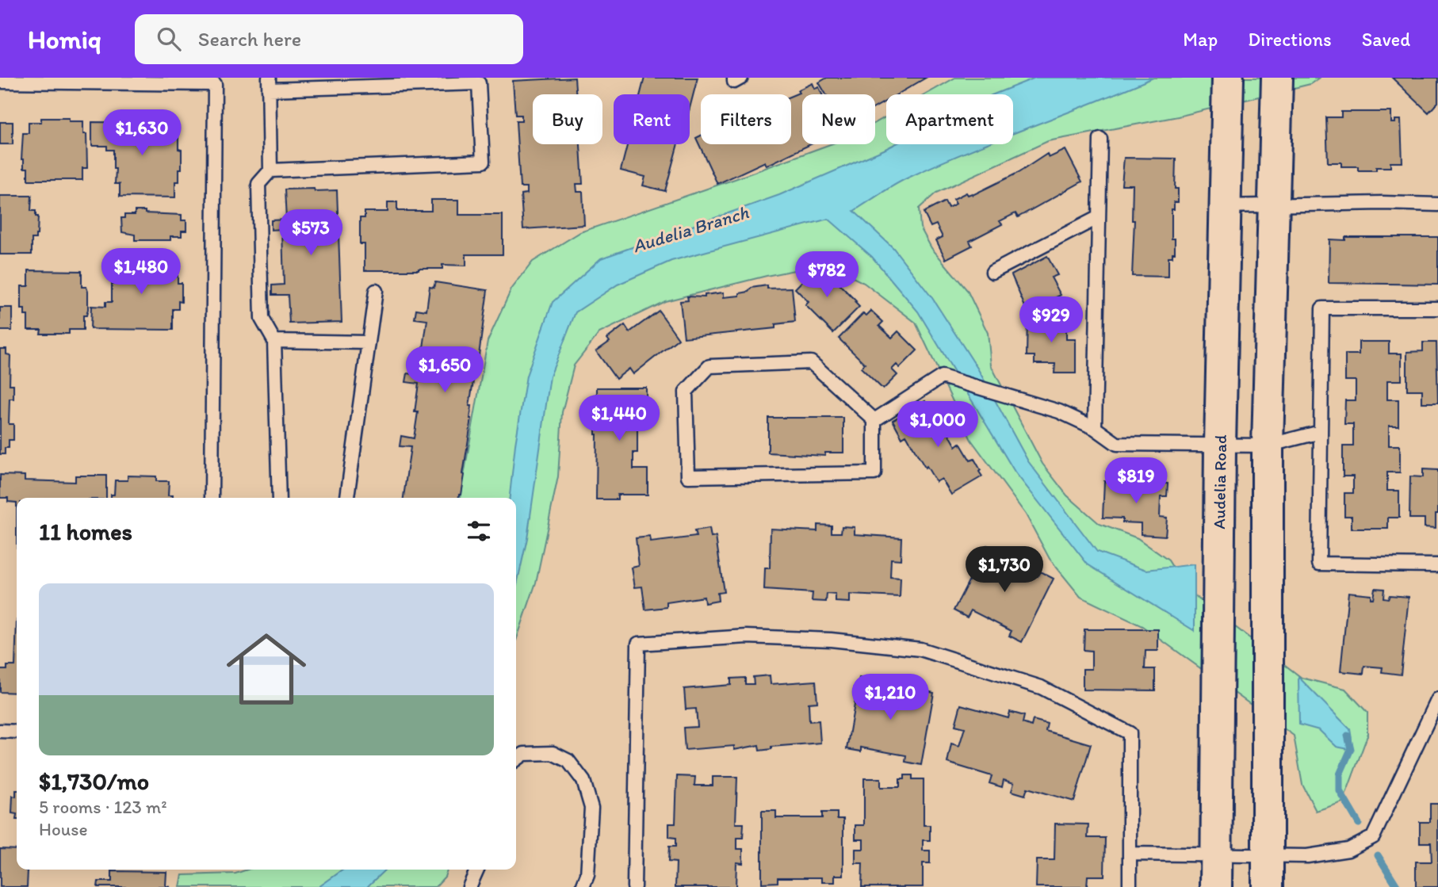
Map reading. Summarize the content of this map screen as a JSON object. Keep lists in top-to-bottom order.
{
  "streets": {
    "main road": ["Audelia Road"]
  },
  "water": ["Audelia Branch"],
  "page": {
    "header": "Homiq",
    "search": "Search here",
    "nav": ["Map", "Directions", "Saved"],
    "chip": [
      "Buy",
      "Rent",
      "Filters",
      "New",
      "Apartment"
    ],
    "price": [
      "$1,630",
      "$573",
      "$1,480",
      "$782",
      "$929",
      "$1,650",
      "$1,440",
      "$1,000",
      "$819",
      "$1,730",
      "$1,210"
    ],
    "heading": "11 homes",
    "list": [
      {
        "name": "$1,730/mo",
        "note": "5 rooms · 123 m² · House"
      }
    ]
  }
}
